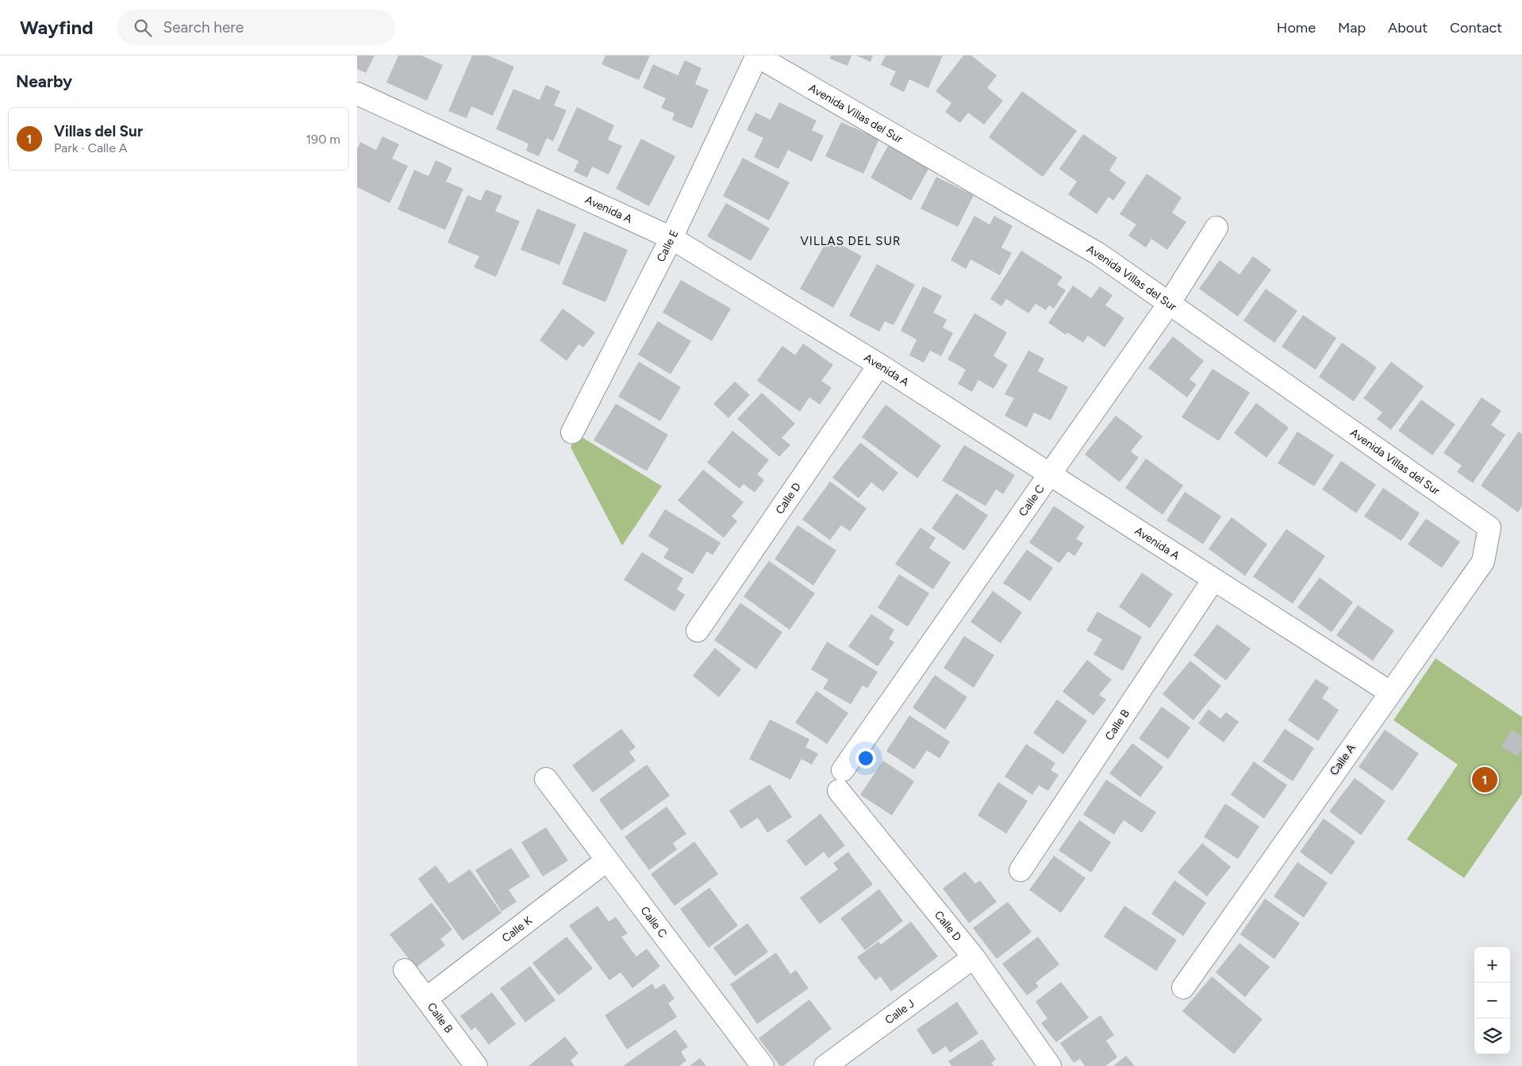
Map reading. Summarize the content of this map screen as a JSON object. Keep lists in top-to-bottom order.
{
  "streets": {
    "street": [
      "Avenida Villas del Sur",
      "Avenida A",
      "Calle E",
      "Calle D",
      "Calle C",
      "Calle B",
      "Calle A",
      "Calle K",
      "Calle J"
    ]
  },
  "crossings": [
    ["Avenida Villas del Sur", "Calle E"],
    ["Avenida Villas del Sur", "Calle C"],
    ["Avenida Villas del Sur", "Calle A"],
    ["Avenida A", "Calle E"],
    ["Avenida A", "Calle D"],
    ["Avenida A", "Calle C"],
    ["Avenida A", "Calle B"],
    ["Avenida A", "Calle A"],
    ["Calle D", "Calle C"],
    ["Calle D", "Calle J"],
    ["Calle C", "Calle K"],
    ["Calle B", "Calle K"]
  ],
  "districts": ["VILLAS DEL SUR"],
  "page": {
    "header": "Wayfind",
    "search": "Search here",
    "nav": [
      "Home",
      "Map",
      "About",
      "Contact"
    ],
    "heading": "Nearby",
    "list": [
      {
        "mark": "1",
        "name": "Villas del Sur",
        "note": "Park · Calle A",
        "value": "190 m"
      }
    ],
    "pins": "1",
    "map_buttons": ["+", "−"]
  }
}
